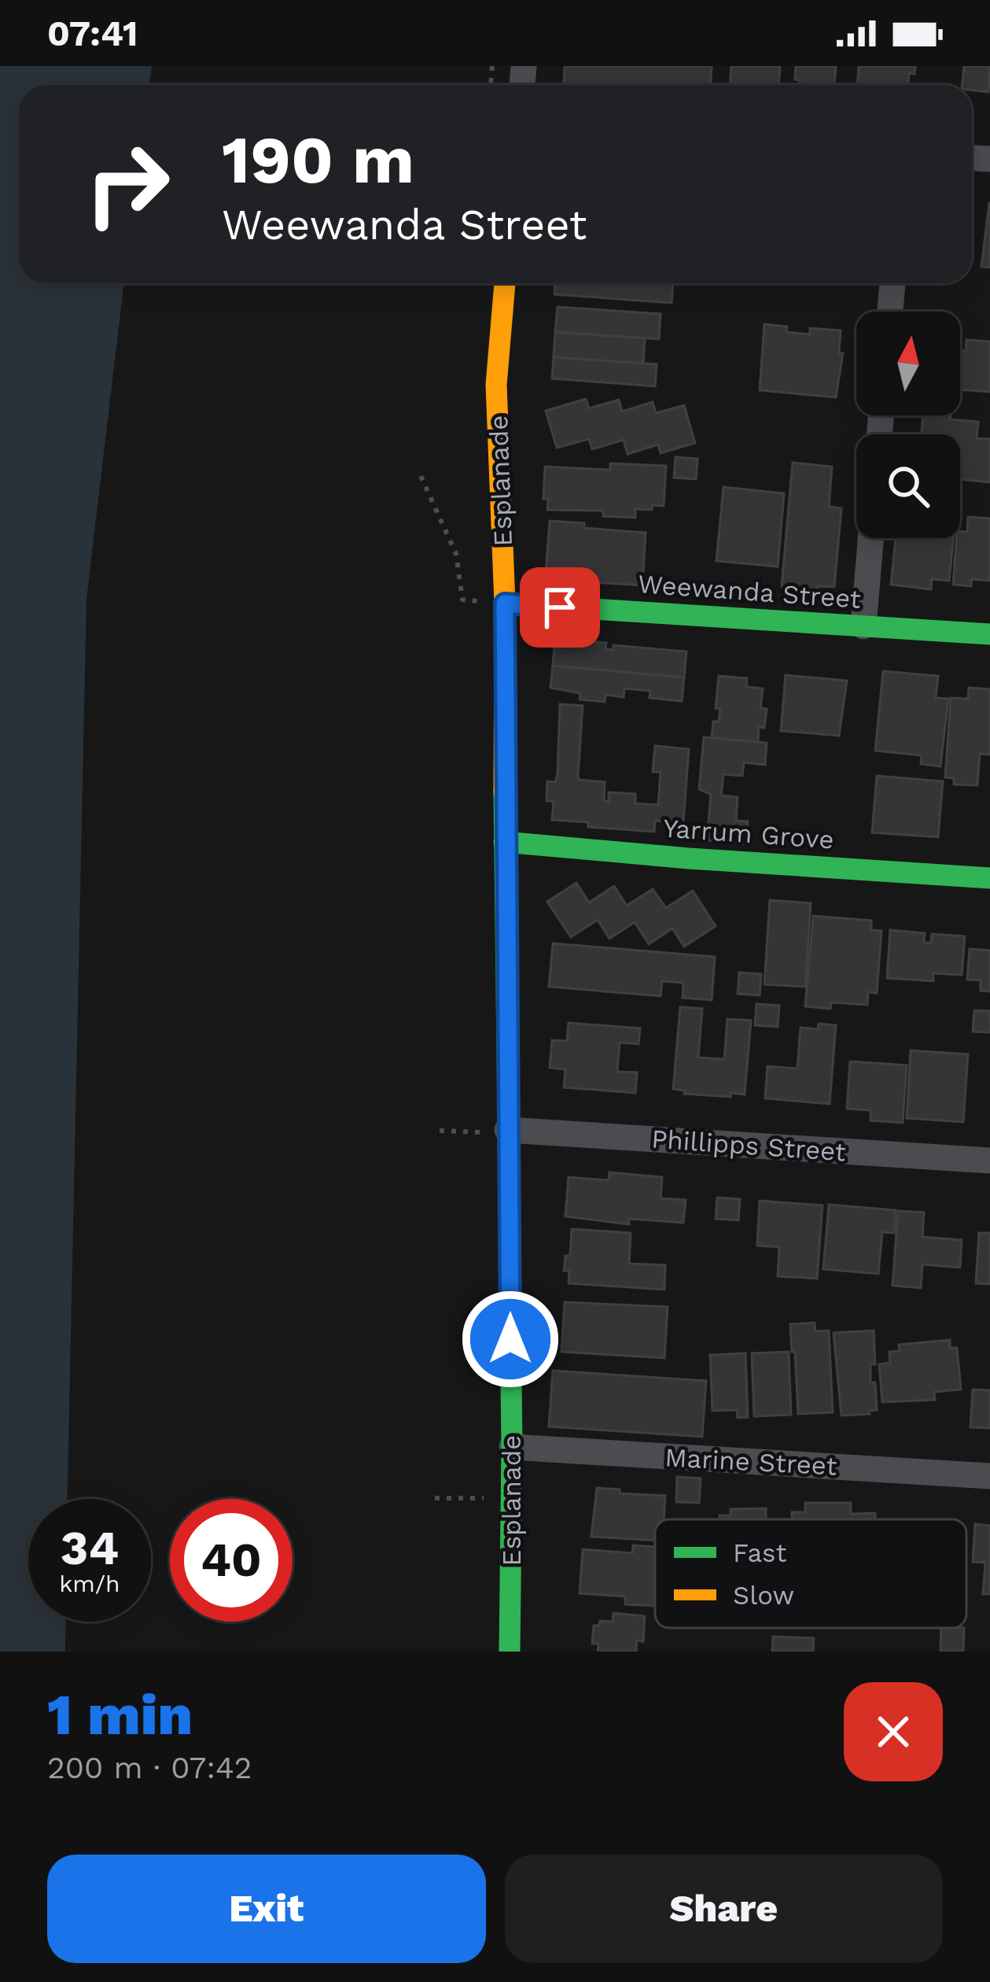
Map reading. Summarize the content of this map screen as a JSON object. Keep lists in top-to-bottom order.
{
  "streets": {
    "street": [
      "Esplanade",
      "Weewanda Street",
      "Yarrum Grove",
      "Phillipps Street",
      "Marine Street"
    ]
  },
  "crossings": [
    ["Esplanade", "Weewanda Street"],
    ["Esplanade", "Yarrum Grove"],
    ["Esplanade", "Phillipps Street"],
    ["Esplanade", "Marine Street"]
  ],
  "legend": ["Fast", "Slow"],
  "north": "top",
  "page": {
    "status": "07:41",
    "turn": ["190 m", "Weewanda Street"],
    "speed": "34 km/h",
    "limit": "40",
    "heading": ["1 min", "200 m · 07:42"],
    "buttons": ["Exit", "Share"]
  }
}
